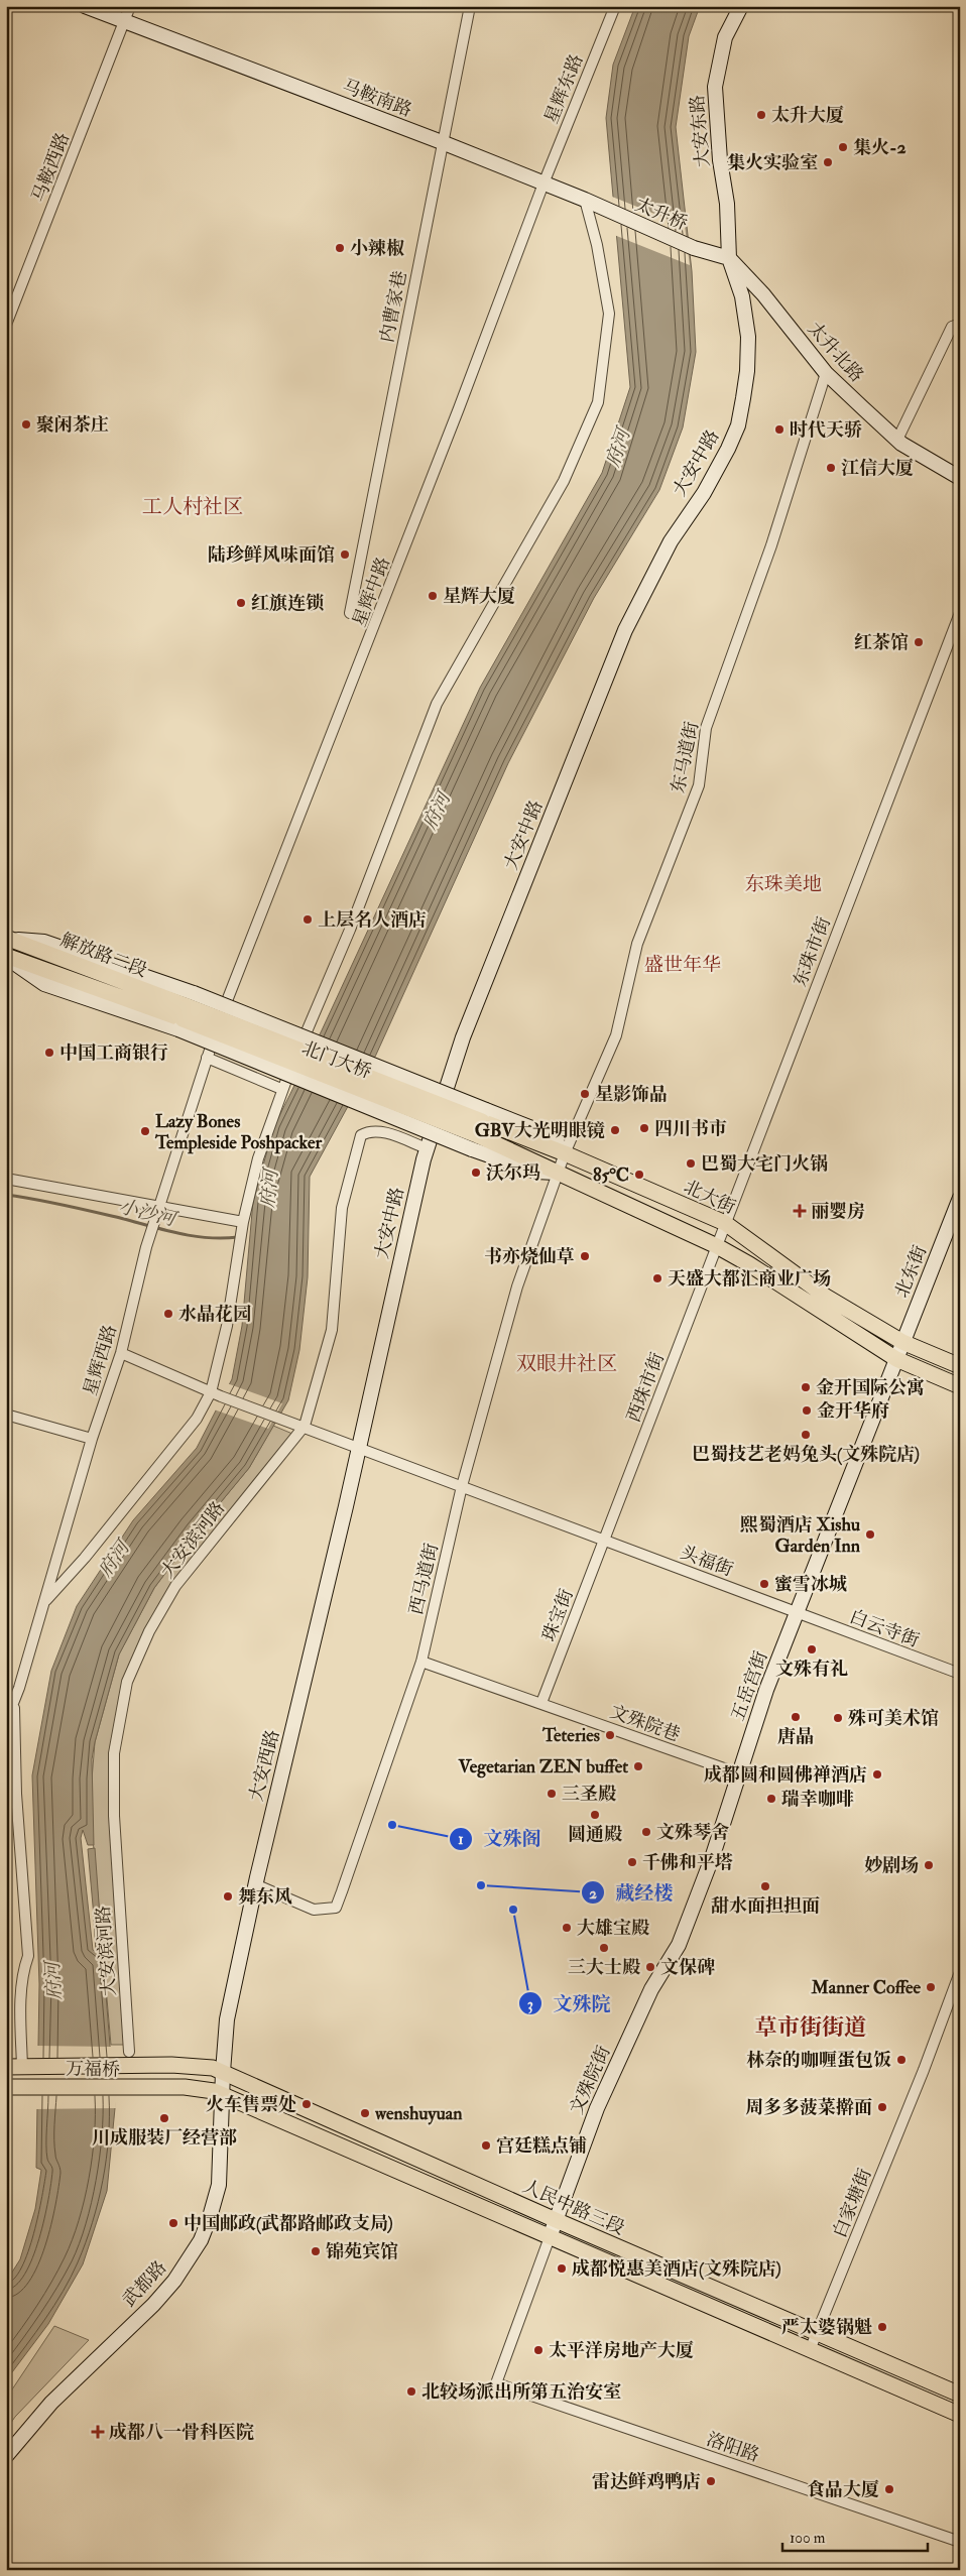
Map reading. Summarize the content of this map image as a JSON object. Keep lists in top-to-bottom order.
{
  "streets": {
    "main road": [
      "解放路二段",
      "北门大桥",
      "北大街",
      "万福桥",
      "人民中路三段"
    ],
    "street": [
      "星辉东路",
      "马鞍南路",
      "大安东路",
      "马鞍西路",
      "太升桥",
      "内曹家巷",
      "太升北路",
      "大安中路",
      "星辉中路",
      "东马道街",
      "东珠市街",
      "北东街",
      "星辉西路",
      "西珠市街",
      "大安滨河路",
      "头福街",
      "西马道街",
      "珠宝街",
      "白云寺街",
      "五岳宫街",
      "文殊院巷",
      "大安西路",
      "文殊院街",
      "白家塘街",
      "武都路",
      "洛阳路"
    ]
  },
  "crossings": [
    ["星辉东路", "马鞍南路"],
    ["星辉东路", "星辉中路"],
    ["马鞍南路", "马鞍西路"],
    ["马鞍南路", "太升桥"],
    ["马鞍南路", "内曹家巷"],
    ["马鞍南路", "星辉中路"],
    ["大安东路", "太升桥"],
    ["大安东路", "太升北路"],
    ["大安东路", "大安中路"],
    ["太升桥", "太升北路"],
    ["太升桥", "大安中路"],
    ["太升北路", "大安中路"],
    ["太升北路", "东马道街"],
    ["大安中路", "大安滨河路"],
    ["大安中路", "头福街"],
    ["大安中路", "大安西路"],
    ["星辉中路", "星辉西路"],
    ["东马道街", "北大街"],
    ["东马道街", "西马道街"],
    ["东珠市街", "北大街"],
    ["东珠市街", "西珠市街"],
    ["解放路二段", "北门大桥"],
    ["北门大桥", "北大街"],
    ["北大街", "北东街"],
    ["北东街", "五岳宫街"],
    ["星辉西路", "头福街"],
    ["西珠市街", "头福街"],
    ["西珠市街", "珠宝街"],
    ["大安滨河路", "头福街"],
    ["头福街", "西马道街"],
    ["头福街", "珠宝街"],
    ["头福街", "白云寺街"],
    ["头福街", "五岳宫街"],
    ["头福街", "大安西路"],
    ["西马道街", "文殊院巷"],
    ["西马道街", "大安西路"],
    ["珠宝街", "文殊院巷"],
    ["白云寺街", "五岳宫街"],
    ["五岳宫街", "文殊院巷"],
    ["五岳宫街", "文殊院街"],
    ["文殊院巷", "文殊院街"],
    ["大安西路", "人民中路三段"],
    ["大安西路", "武都路"],
    ["万福桥", "人民中路三段"],
    ["文殊院街", "人民中路三段"],
    ["文殊院街", "洛阳路"],
    ["白家塘街", "人民中路三段"],
    ["人民中路三段", "武都路"],
    ["人民中路三段", "洛阳路"]
  ],
  "districts": [
    "工人村社区",
    "东珠美地",
    "盛世年华",
    "双眼井社区",
    "草市街街道"
  ],
  "water": ["府河", "小沙河"],
  "places": {
    "other": [
      "太升大厦",
      "集火-2",
      "集火实验室",
      "小辣椒",
      "聚闲茶庄",
      "时代天骄",
      "江信大厦",
      "陆珍鲜风味面馆",
      "星辉大厦",
      "红旗连锁",
      "红茶馆",
      "上层名人酒店",
      "中国工商银行",
      "星影饰品",
      "四川书市",
      "GBV大光明眼镜",
      "Lazy Bones Templeside Poshpacker",
      "巴蜀大宅门火锅",
      "沃尔玛",
      "85°C",
      "书亦烧仙草",
      "天盛大都汇商业广场",
      "水晶花园",
      "金开国际公寓",
      "金开华府",
      "巴蜀技艺老妈兔头(文殊院店)",
      "熙蜀酒店 Xishu Garden Inn",
      "蜜雪冰城",
      "文殊有礼",
      "唐晶",
      "殊可美术馆",
      "Teteries",
      "Vegetarian ZEN buffet",
      "成都圆和圆佛禅酒店",
      "三圣殿",
      "瑞幸咖啡",
      "圆通殿",
      "文殊阁",
      "文殊琴舍",
      "千佛和平塔",
      "妙剧场",
      "藏经楼",
      "甜水面担担面",
      "舞东风",
      "文殊院",
      "大雄宝殿",
      "三大士殿",
      "文保碑",
      "Manner Coffee",
      "林奈的咖喱蛋包饭",
      "火车售票处",
      "周多多菠菜擀面",
      "wenshuyuan",
      "川成服装厂经营部",
      "宫廷糕点铺",
      "中国邮政(武都路邮政支局)",
      "锦苑宾馆",
      "成都悦惠美酒店(文殊院店)",
      "严太婆锅魁",
      "太平洋房地产大厦",
      "北较场派出所第五治安室",
      "雷达鲜鸡鸭店",
      "食品大厦"
    ],
    "health": ["丽婴房", "成都八一骨科医院"]
  },
  "scale_bar": "100 m"
}
